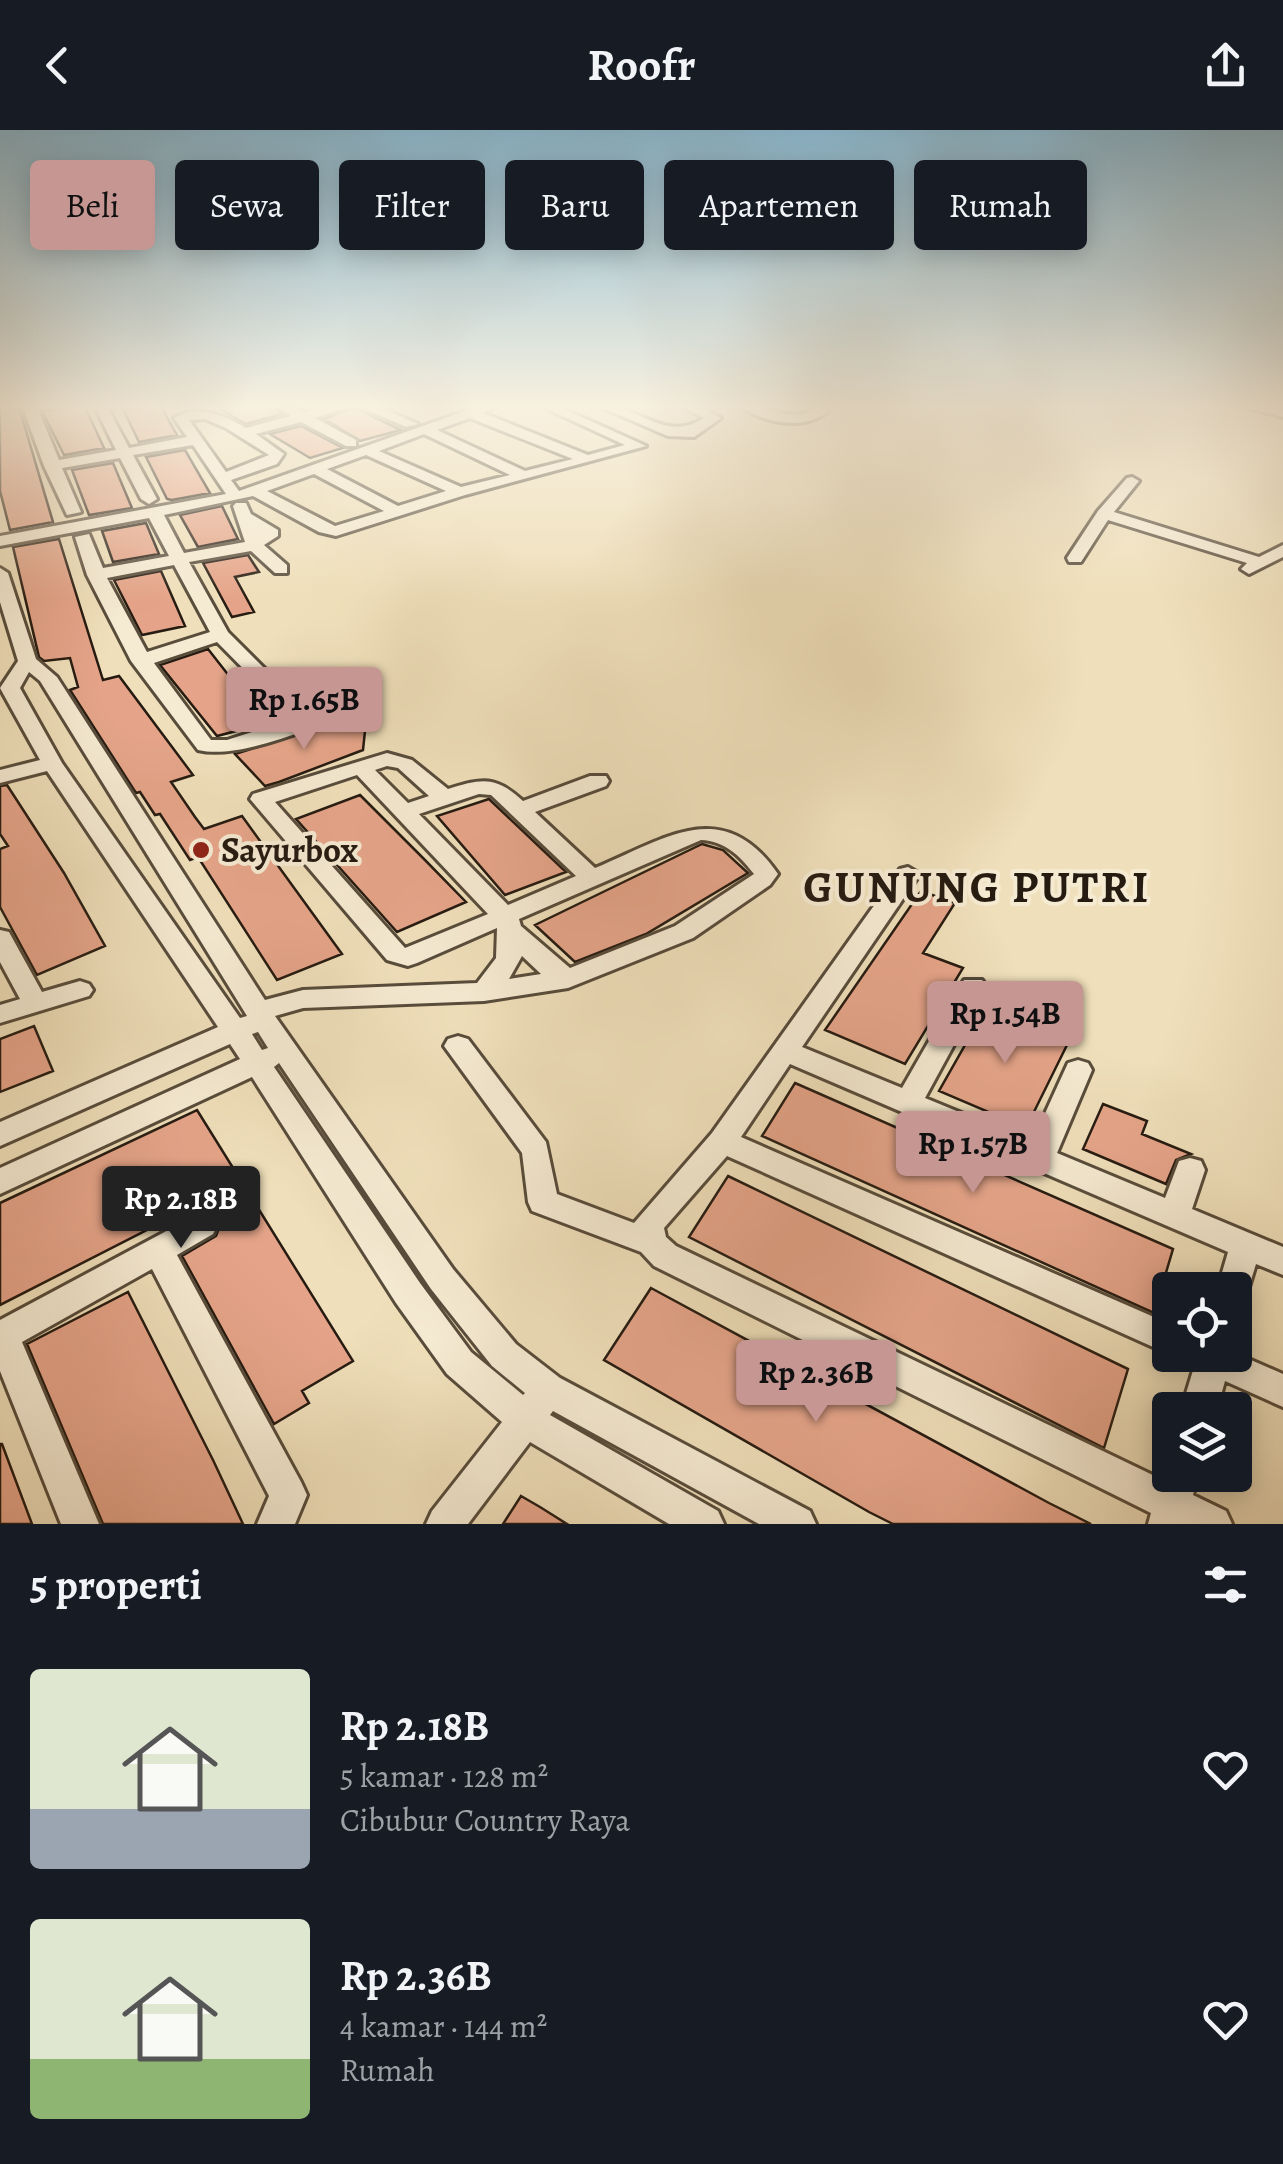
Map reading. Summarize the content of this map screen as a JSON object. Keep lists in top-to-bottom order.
{
  "districts": ["GUNUNG PUTRI"],
  "places": ["Sayurbox"],
  "page": {
    "header": "Roofr",
    "chip": [
      "Beli",
      "Sewa",
      "Filter",
      "Baru",
      "Apartemen",
      "Rumah"
    ],
    "price": [
      "Rp 1.65B",
      "Rp 1.54B",
      "Rp 1.57B",
      "Rp 2.18B",
      "Rp 2.36B"
    ],
    "heading": "5 properti",
    "list": [
      {
        "name": "Rp 2.18B",
        "note": "5 kamar · 128 m² · Cibubur Country Raya"
      },
      {
        "name": "Rp 2.36B",
        "note": "4 kamar · 144 m² · Rumah"
      }
    ]
  }
}
